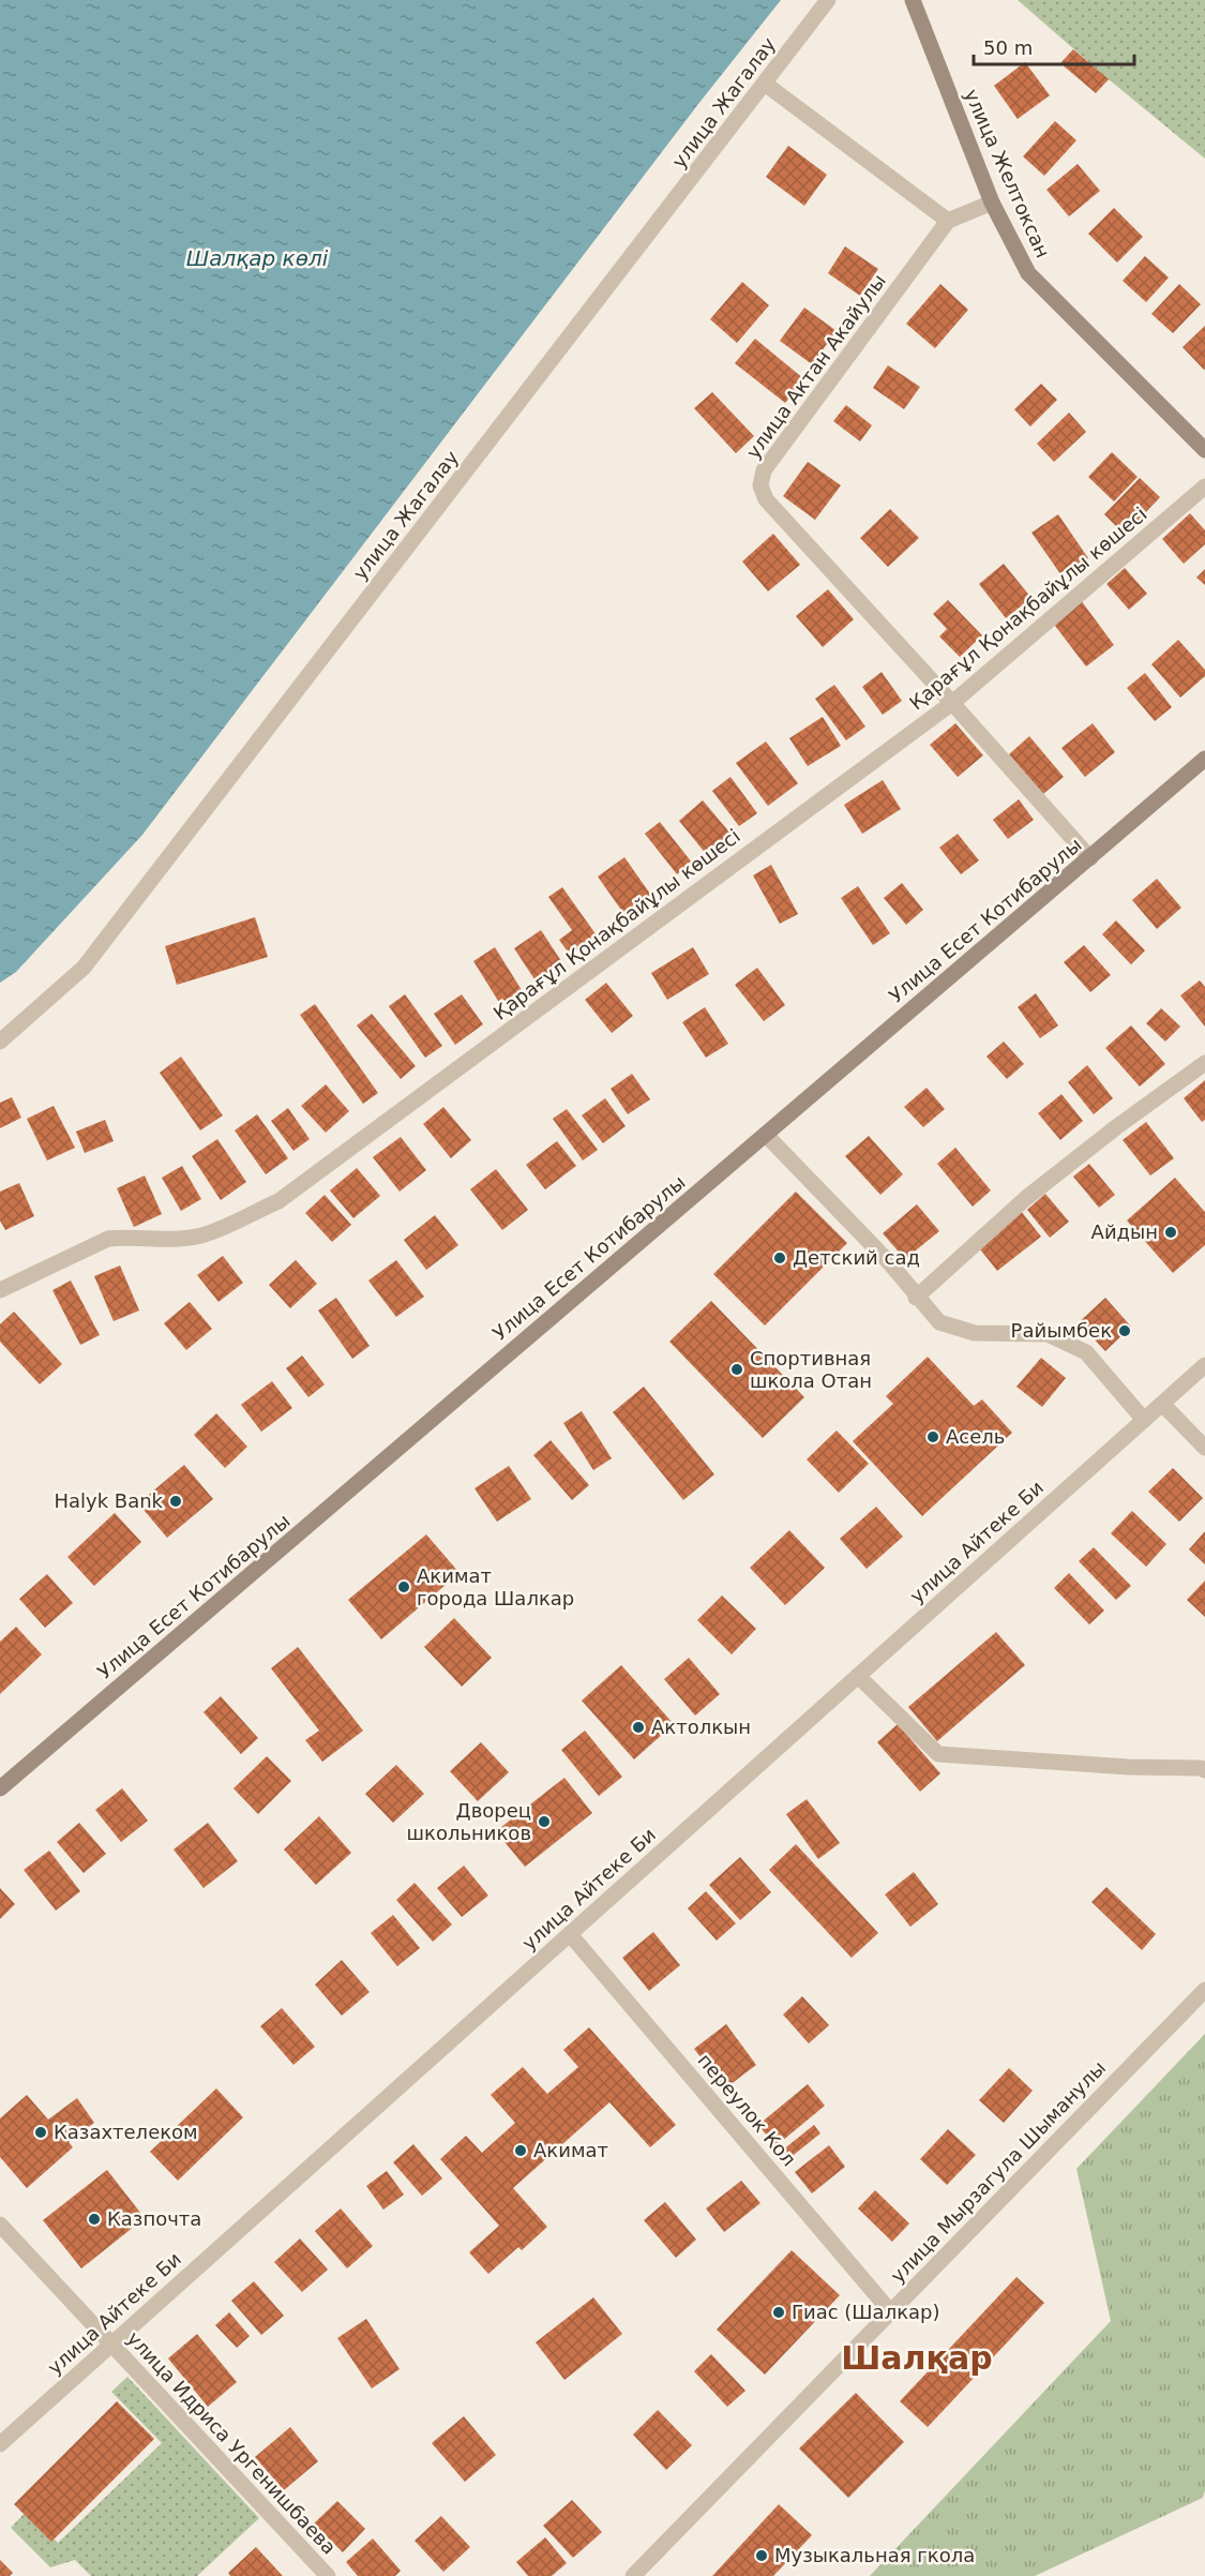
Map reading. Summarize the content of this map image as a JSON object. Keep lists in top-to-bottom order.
{
  "streets": {
    "main road": ["улица Желтоксан", "Улица Есет Котибарулы"],
    "street": [
      "улица Жагалау",
      "улица Актан Акайулы",
      "Қарағұл Қонақбайұлы көшесі",
      "улица Айтеке Би",
      "переулок Кол",
      "улица Мырзагула Шыманулы",
      "улица Идриса Ургенишбаева"
    ]
  },
  "crossings": [
    ["улица Актан Акайулы", "Қарағұл Қонақбайұлы көшесі"],
    ["улица Актан Акайулы", "Улица Есет Котибарулы"],
    ["улица Айтеке Би", "переулок Кол"],
    ["улица Айтеке Би", "улица Идриса Ургенишбаева"],
    ["переулок Кол", "улица Мырзагула Шыманулы"]
  ],
  "districts": ["Шалқар"],
  "water": ["Шалқар көлі"],
  "places": [
    "Айдын",
    "Детский сад",
    "Райымбек",
    "Спортивная школа Отан",
    "Асель",
    "Halyk Bank",
    "Акимат города Шалкар",
    "Актолкын",
    "Дворец школьников",
    "Казахтелеком",
    "Акимат",
    "Казпочта",
    "Гиас (Шалкар)",
    "Музыкальная гкола"
  ],
  "scale_bar": "50 m"
}
